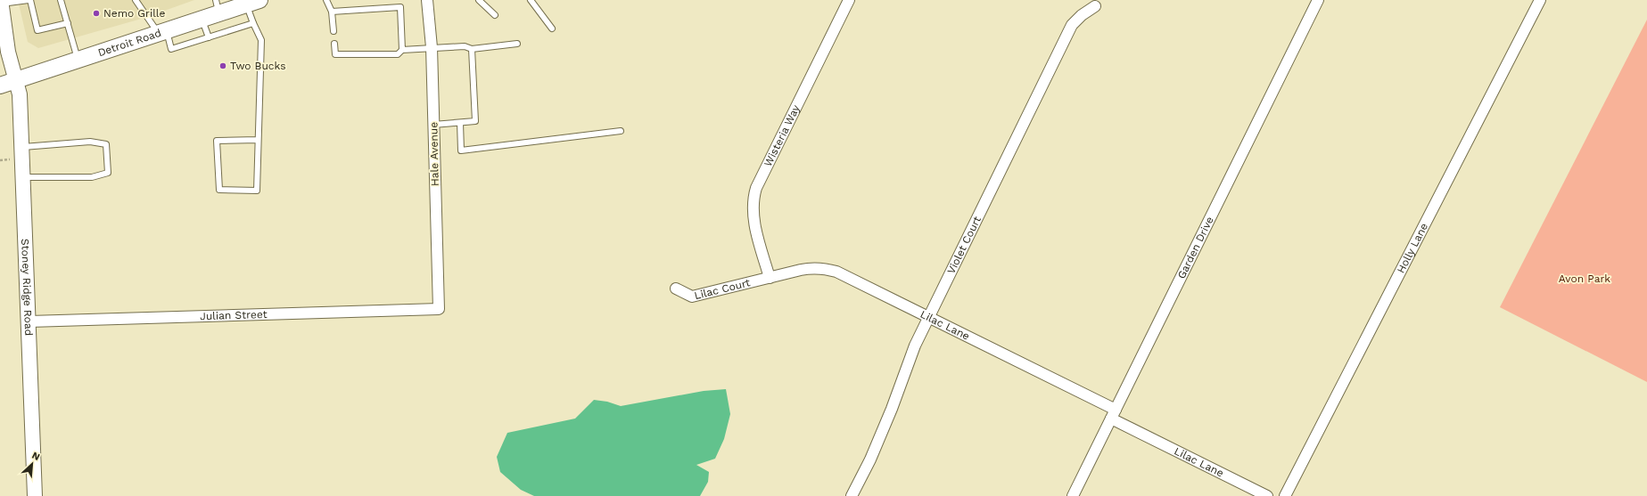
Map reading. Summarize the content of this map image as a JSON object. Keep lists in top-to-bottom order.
{
  "streets": {
    "main road": ["Detroit Road"],
    "street": [
      "Wisteria Way",
      "Hale Avenue",
      "Violet Court",
      "Holly Lane",
      "Garden Drive",
      "Stoney Ridge Road",
      "Lilac Court",
      "Julian Street",
      "Lilac Lane"
    ]
  },
  "crossings": [
    ["Detroit Road", "Stoney Ridge Road"],
    ["Wisteria Way", "Lilac Court"],
    ["Wisteria Way", "Lilac Lane"],
    ["Hale Avenue", "Julian Street"],
    ["Violet Court", "Lilac Lane"],
    ["Garden Drive", "Lilac Lane"],
    ["Stoney Ridge Road", "Julian Street"],
    ["Lilac Court", "Lilac Lane"]
  ],
  "parks": ["Avon Park"],
  "places": ["Nemo Grille", "Two Bucks"],
  "north": "top right"
}
